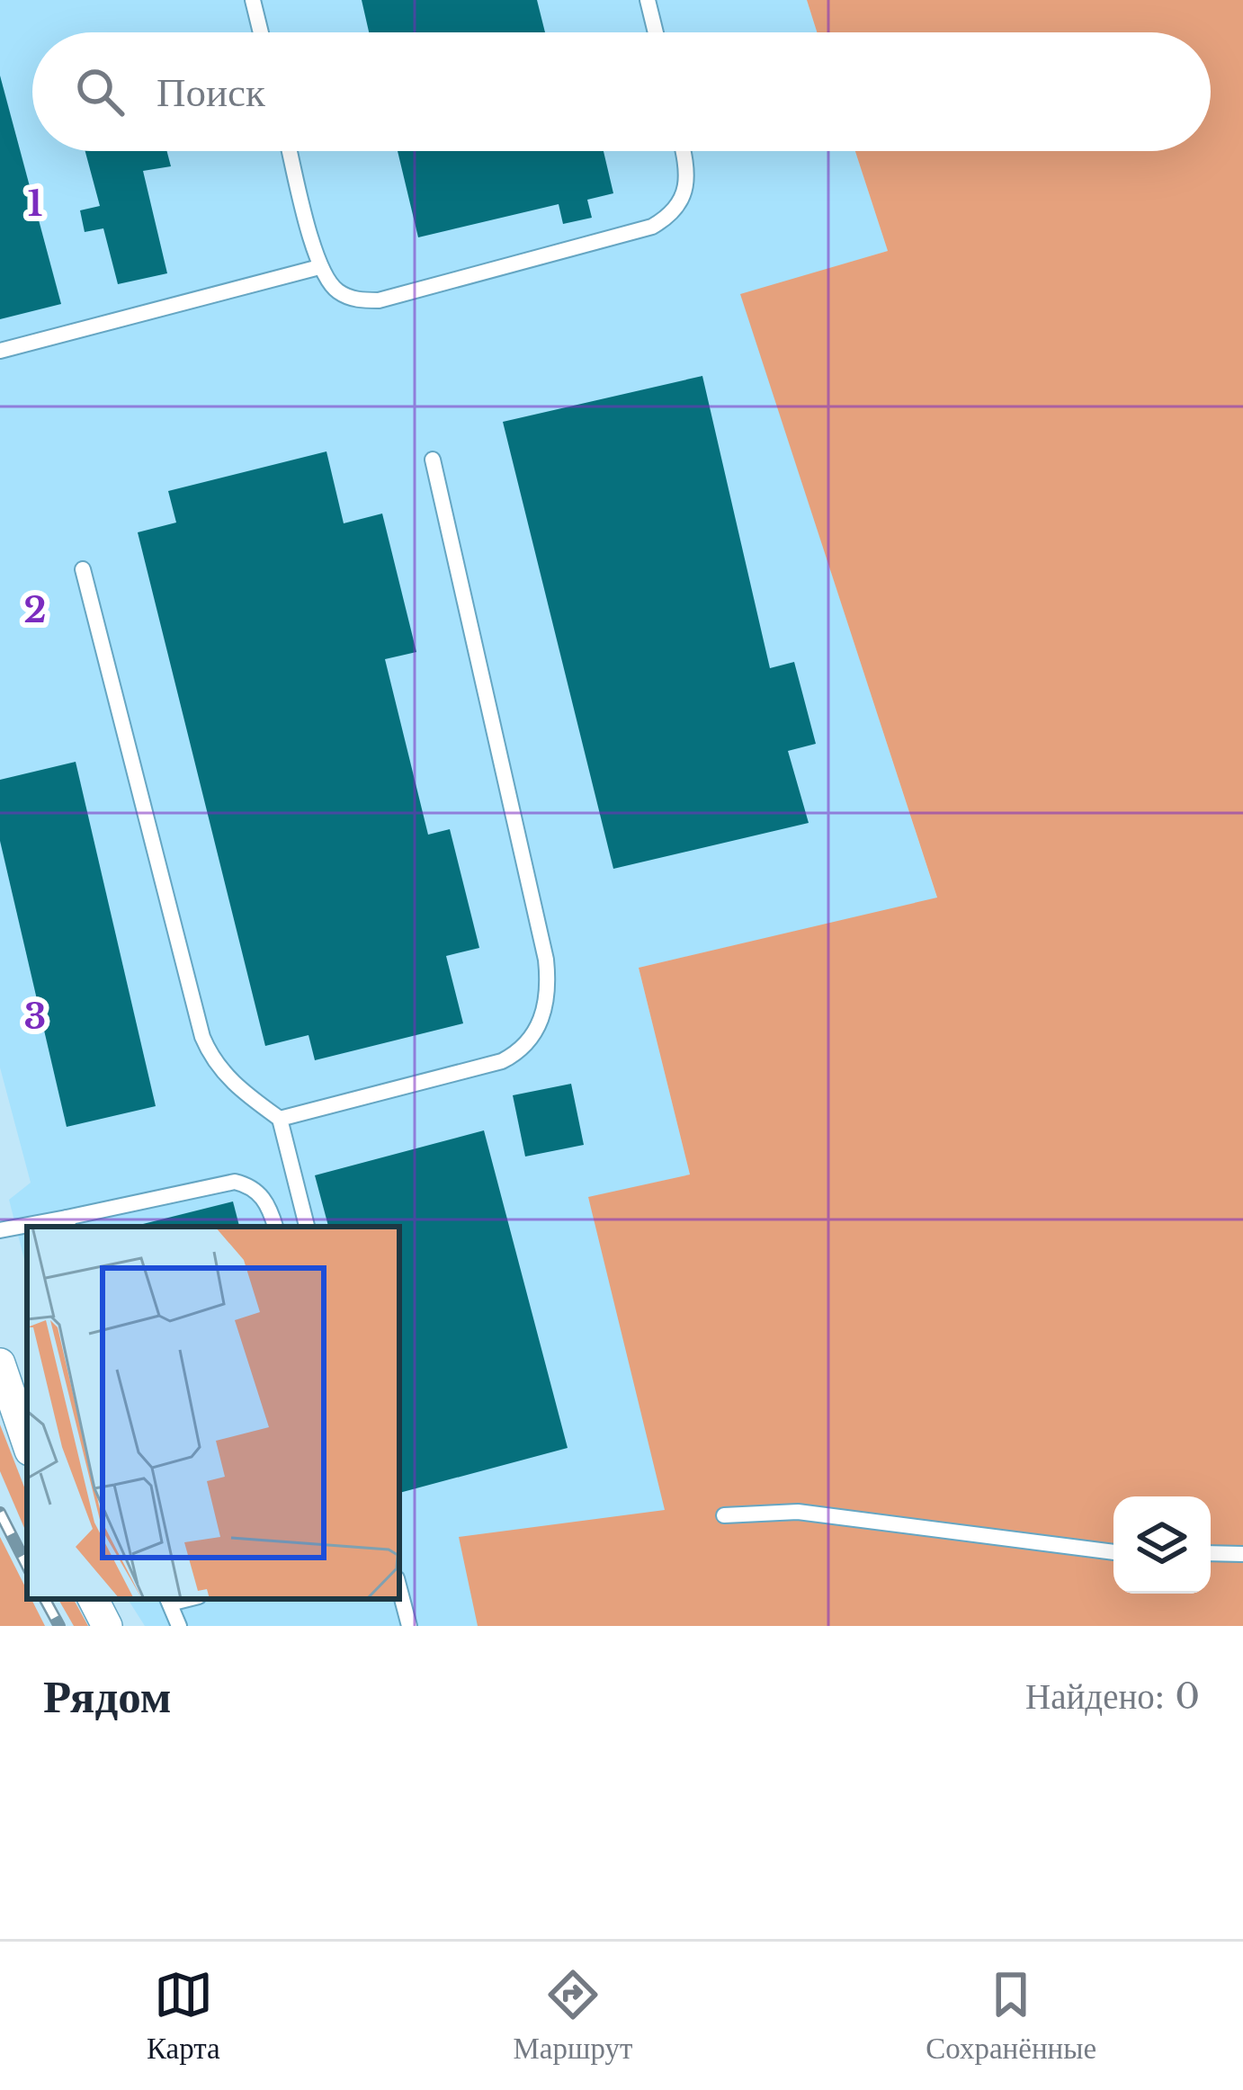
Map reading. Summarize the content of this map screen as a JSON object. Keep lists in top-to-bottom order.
{
  "page": {
    "search": "Поиск",
    "heading": ["Рядом", "Найдено: 0"],
    "nav": ["Карта", "Маршрут", "Сохранённые"]
  },
  "grid": {
    "rows": ["1", "2", "3"]
  }
}
